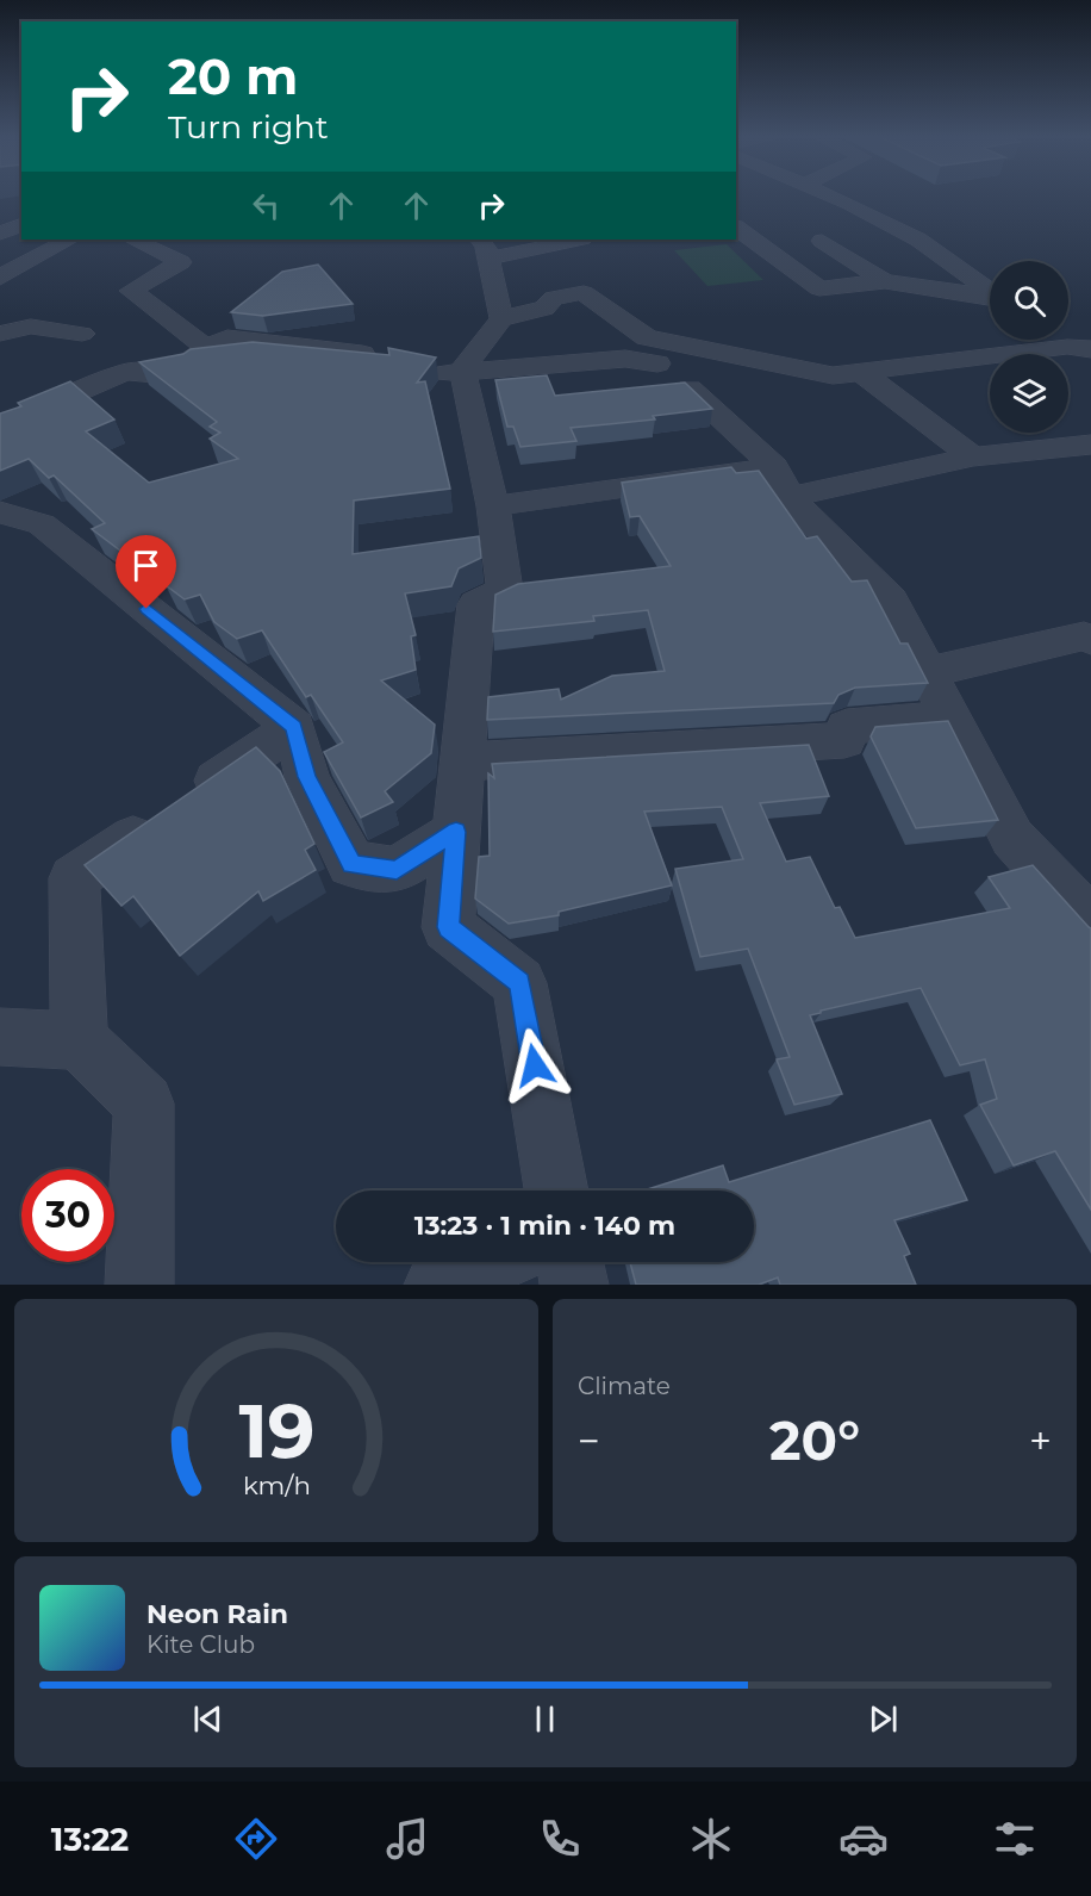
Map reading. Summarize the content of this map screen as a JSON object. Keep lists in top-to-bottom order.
{
  "page": {
    "turn": ["20 m", "Turn right"],
    "limit": "30",
    "trip": "13:23 · 1 min · 140 m",
    "tile": "Climate",
    "heat": ["−", "20°", "+"],
    "song": ["Neon Rain", "Kite Club"],
    "tabs": "13:22",
    "gauge": ["19", "km/h"]
  }
}
